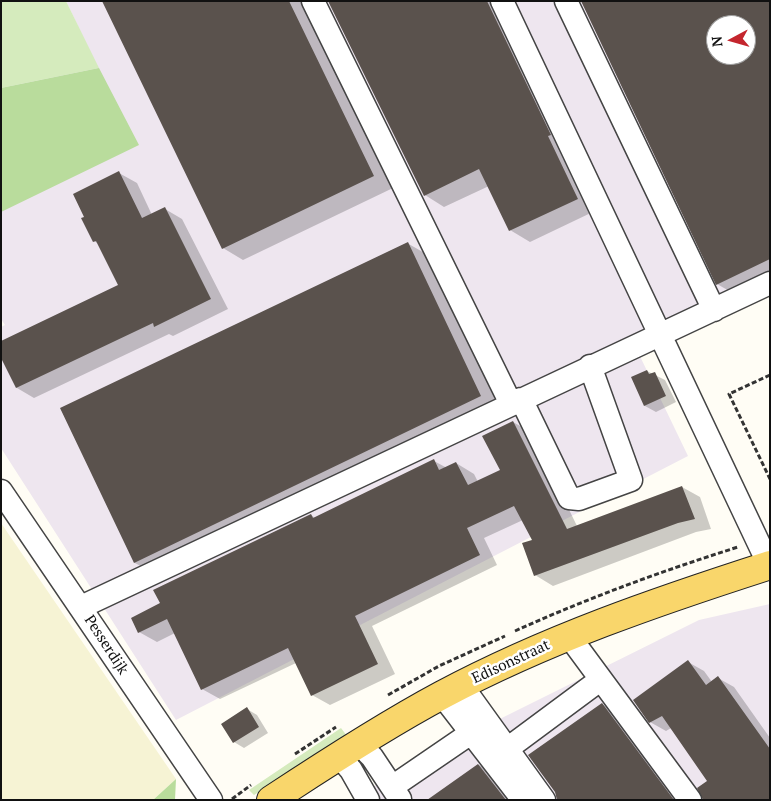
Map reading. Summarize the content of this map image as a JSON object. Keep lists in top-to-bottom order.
{
  "streets": {
    "main road": ["Edisonstraat"],
    "street": ["Pesserdijk"]
  },
  "north": "left"
}
